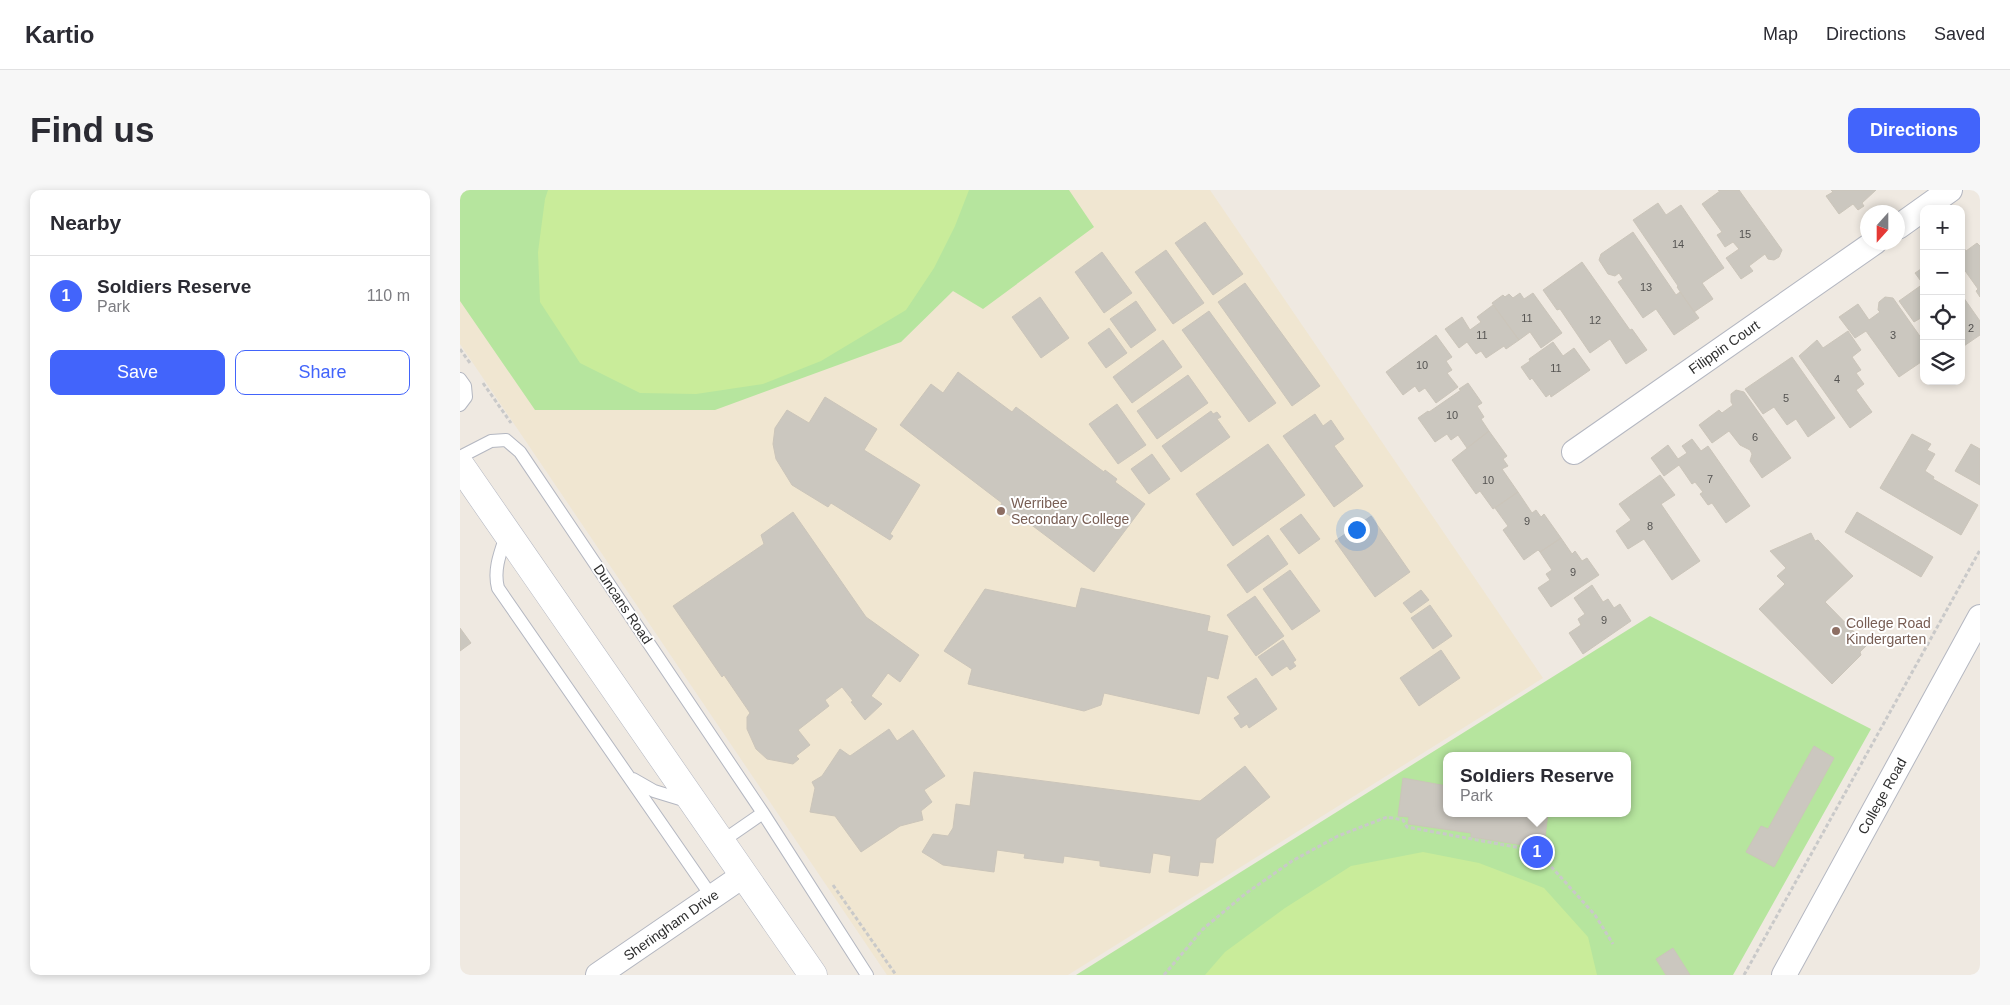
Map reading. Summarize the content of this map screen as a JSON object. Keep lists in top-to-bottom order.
{
  "streets": {
    "street": ["Filippin Court", "College Road", "Sheringham Drive"],
    "lane": ["Duncans Road"]
  },
  "places": ["Werribee Secondary College", "College Road Kindergarten"],
  "house_numbers": [
    "15",
    "14",
    "13",
    "11",
    "12",
    "2",
    "11",
    "3",
    "10",
    "11",
    "4",
    "5",
    "10",
    "6",
    "7",
    "10",
    "9",
    "8",
    "9",
    "9"
  ],
  "north": "bottom",
  "page": {
    "header": "Kartio",
    "nav": ["Map", "Directions", "Saved"],
    "buttons": [
      "Directions",
      ["Save", "Share"]
    ],
    "title": "Find us",
    "heading": "Nearby",
    "map_buttons": ["+", "−"],
    "list": [
      {
        "mark": "1",
        "name": "Soldiers Reserve",
        "note": "Park",
        "value": "110 m"
      }
    ],
    "popup": ["Soldiers Reserve", "Park"],
    "pins": "1"
  }
}
